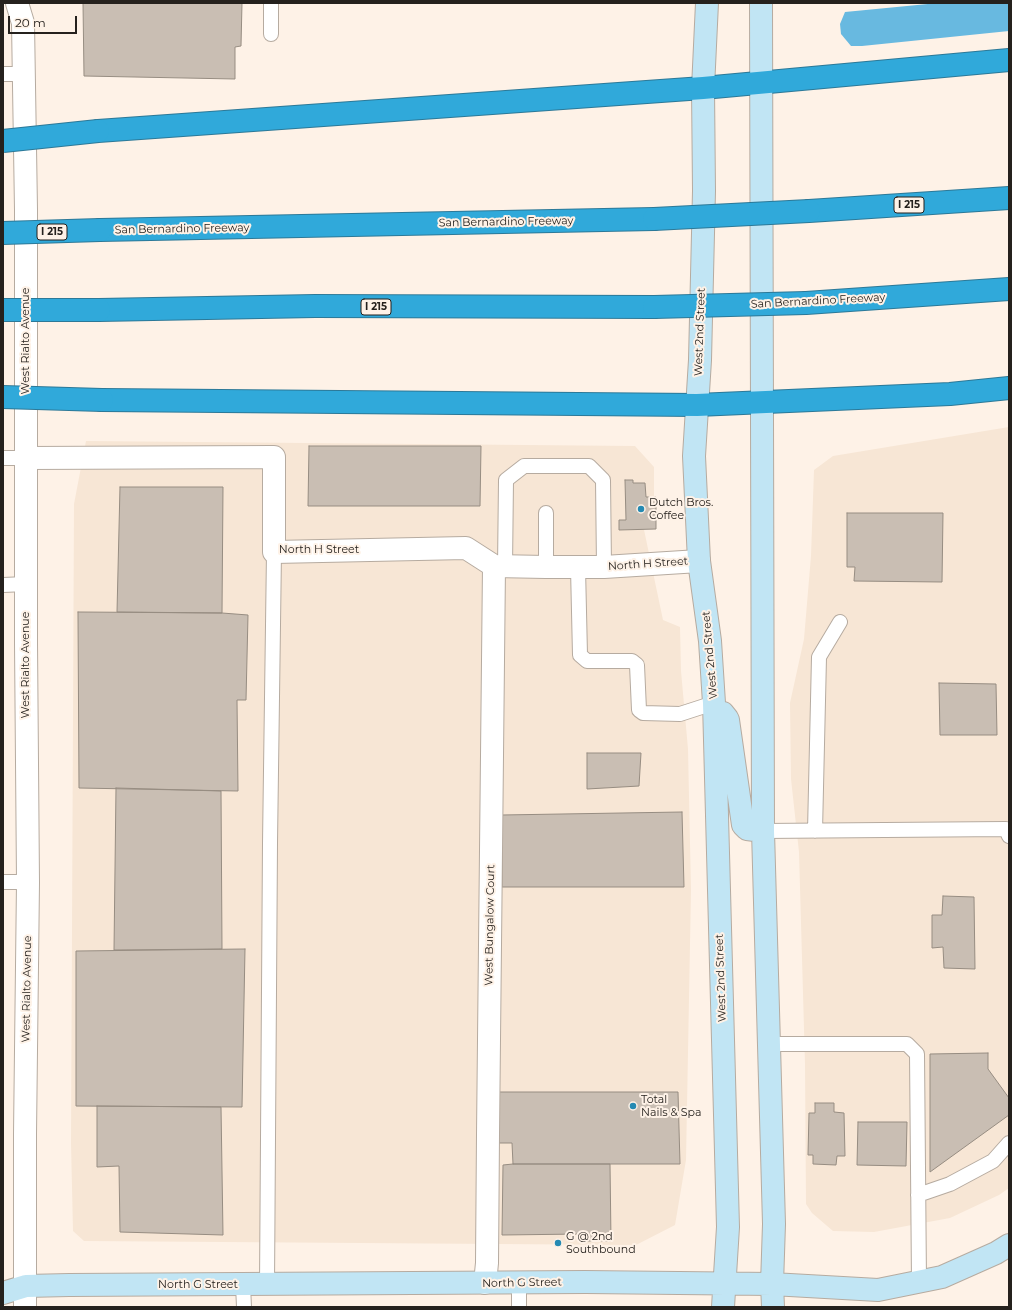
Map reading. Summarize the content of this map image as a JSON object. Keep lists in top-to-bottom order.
{
  "streets": {
    "highway": ["I 215", "San Bernardino Freeway"],
    "main road": ["West 2nd Street", "North G Street"],
    "street": ["West Rialto Avenue", "North H Street", "West Bungalow Court"]
  },
  "crossings": [
    ["West 2nd Street", "North H Street"],
    ["West 2nd Street", "North G Street"],
    ["West Rialto Avenue", "North H Street"],
    ["West Rialto Avenue", "North G Street"],
    ["North H Street", "West Bungalow Court"],
    ["West Bungalow Court", "North G Street"]
  ],
  "places": ["Dutch Bros. Coffee", "Total Nails & Spa", "G @ 2nd Southbound"],
  "scale_bar": "20 m"
}
